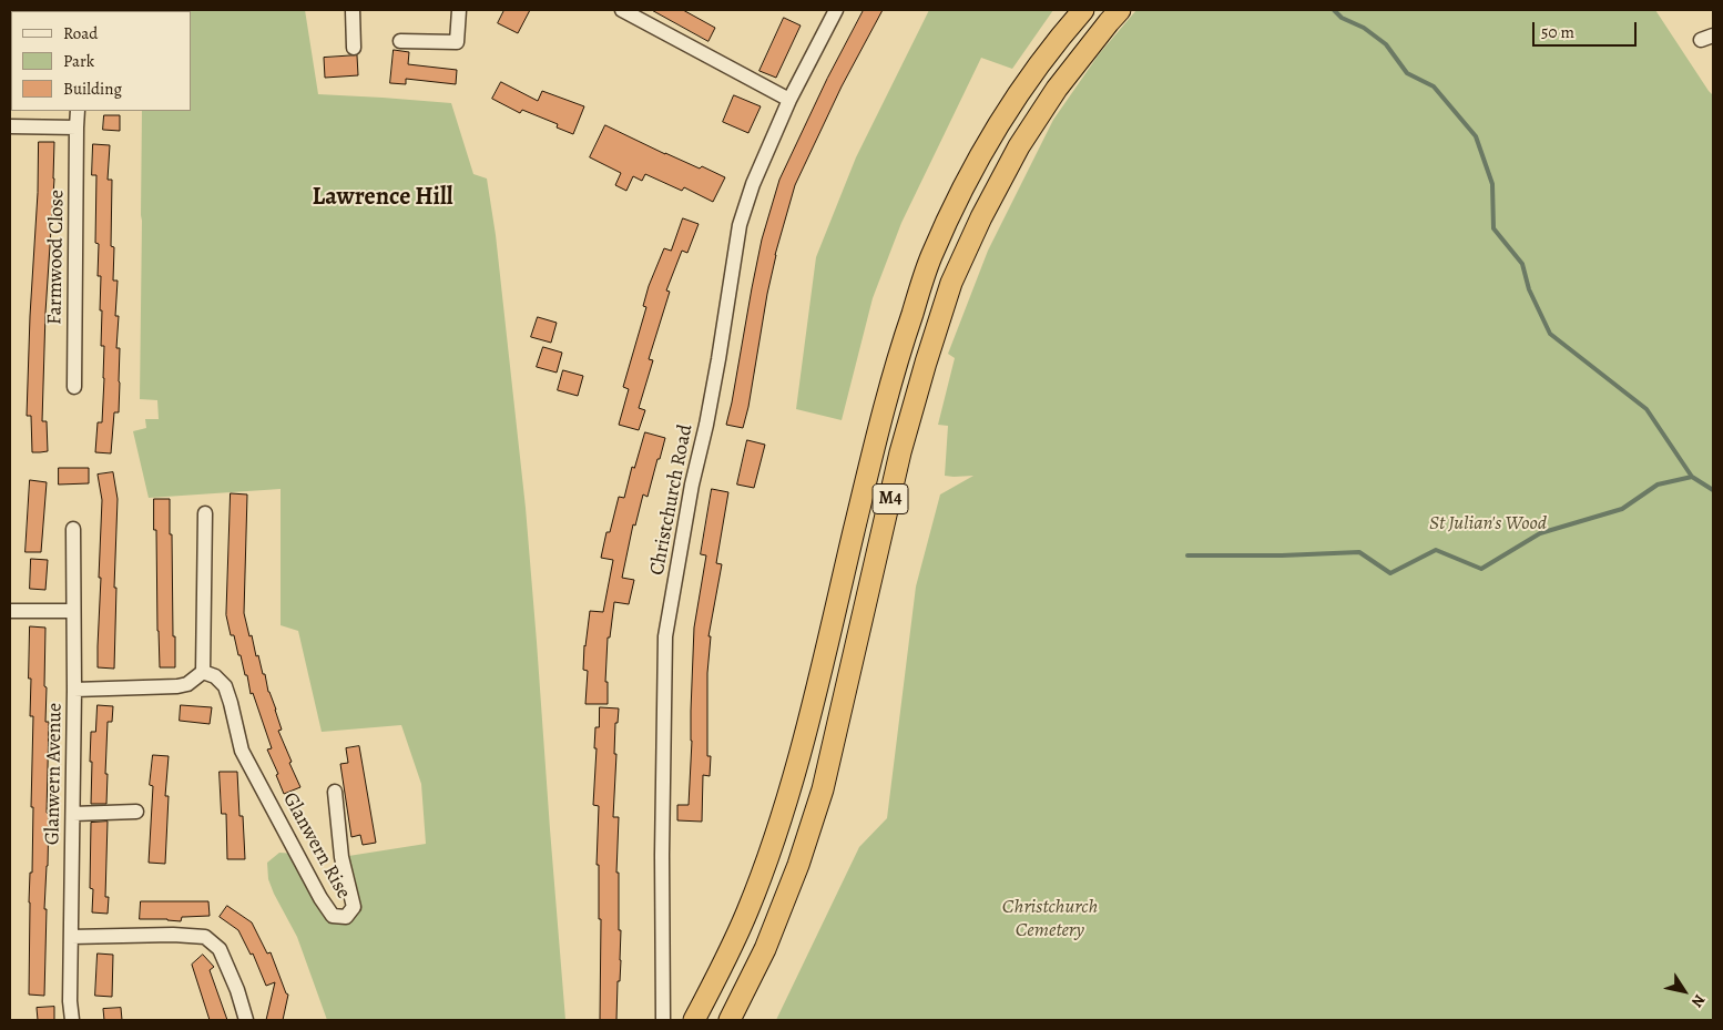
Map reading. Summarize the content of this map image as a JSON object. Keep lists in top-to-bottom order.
{
  "streets": {
    "highway": ["M4"],
    "street": [
      "Farmwood Close",
      "Christchurch Road",
      "Glanwern Avenue",
      "Glanwern Rise"
    ]
  },
  "districts": ["Lawrence Hill"],
  "parks": ["St Julian's Wood", "Christchurch Cemetery"],
  "legend": ["Road", "Park", "Building"],
  "scale_bar": "50 m",
  "north": "bottom right"
}
